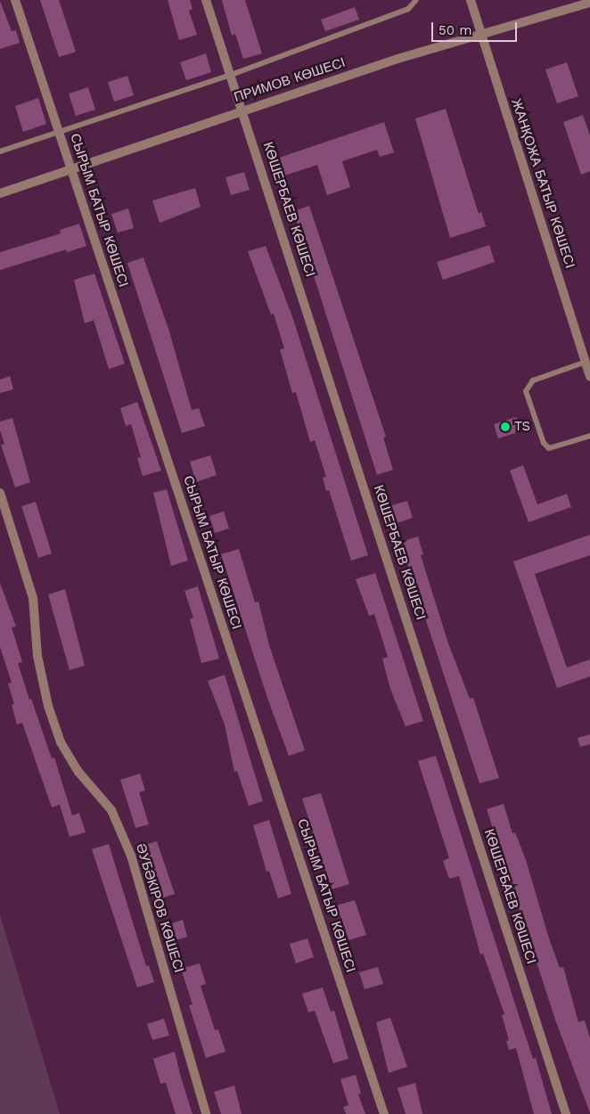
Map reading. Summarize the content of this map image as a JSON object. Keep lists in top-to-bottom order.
{
  "streets": {
    "street": [
      "ПРИМОВ КӨШЕСІ",
      "ЖАНҚОЖА БАТЫР КӨШЕСІ",
      "КӨШЕРБАЕВ КӨШЕСІ",
      "СЫРЫМ БАТЫР КӨШЕСІ",
      "ӘУБӘКІРОВ КӨШЕСІ"
    ]
  },
  "crossings": [
    ["ПРИМОВ КӨШЕСІ", "ЖАНҚОЖА БАТЫР КӨШЕСІ"],
    ["ПРИМОВ КӨШЕСІ", "КӨШЕРБАЕВ КӨШЕСІ"],
    ["ПРИМОВ КӨШЕСІ", "СЫРЫМ БАТЫР КӨШЕСІ"]
  ],
  "places": ["TS"],
  "scale_bar": "50 m"
}
